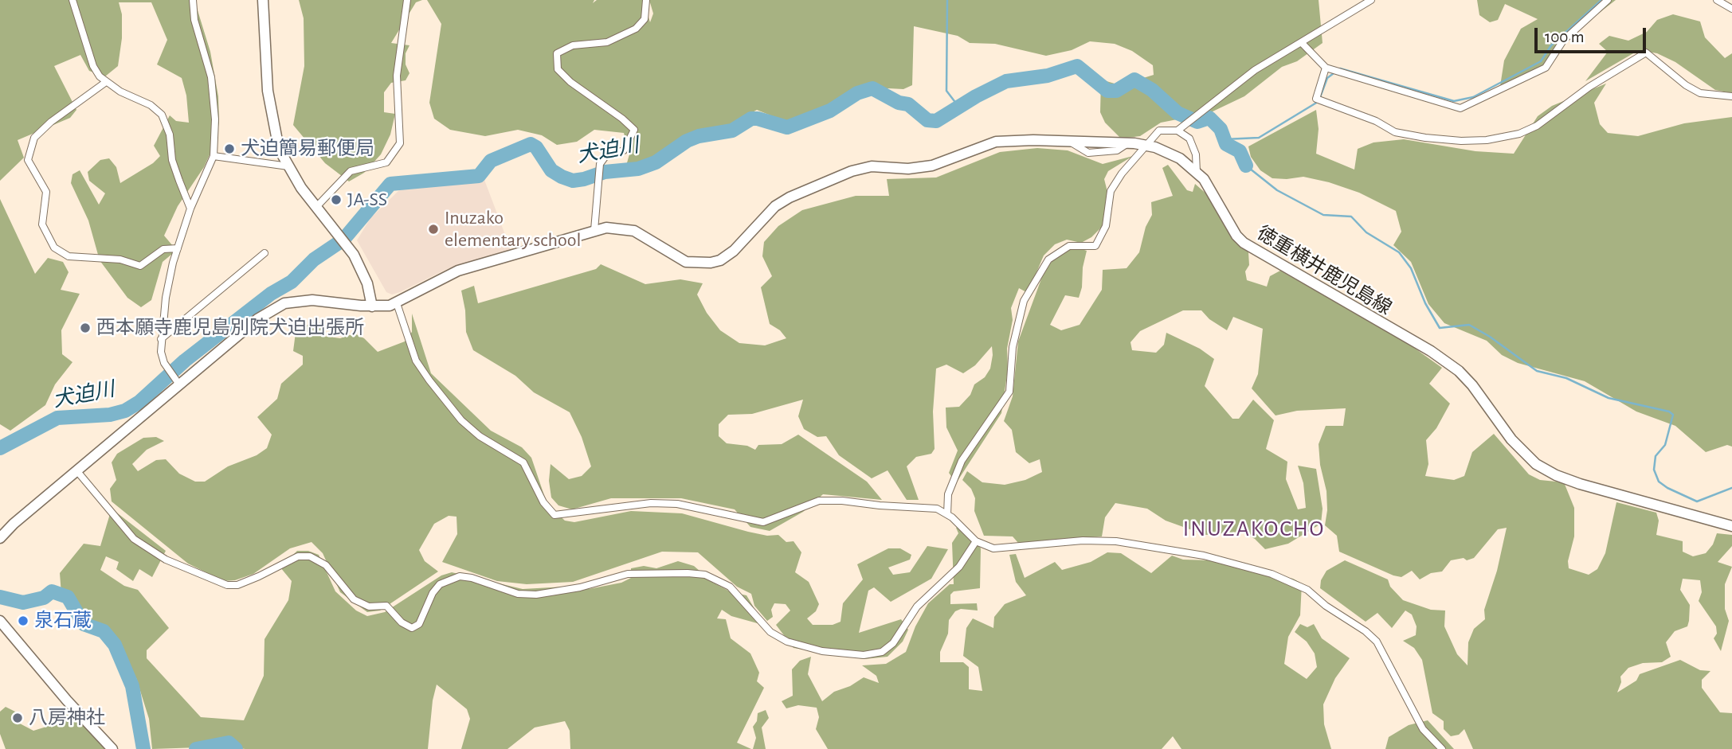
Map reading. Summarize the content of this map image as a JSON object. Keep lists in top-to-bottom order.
{
  "streets": {
    "main road": ["徳重横井鹿児島線"]
  },
  "districts": ["INUZAKOCHO"],
  "water": ["犬迫川"],
  "places": [
    "犬迫簡易郵便局",
    "JA-SS",
    "Inuzako elementary school",
    "西本願寺鹿児島別院犬迫出張所",
    "泉石蔵",
    "八房神社"
  ],
  "scale_bar": "100 m"
}
